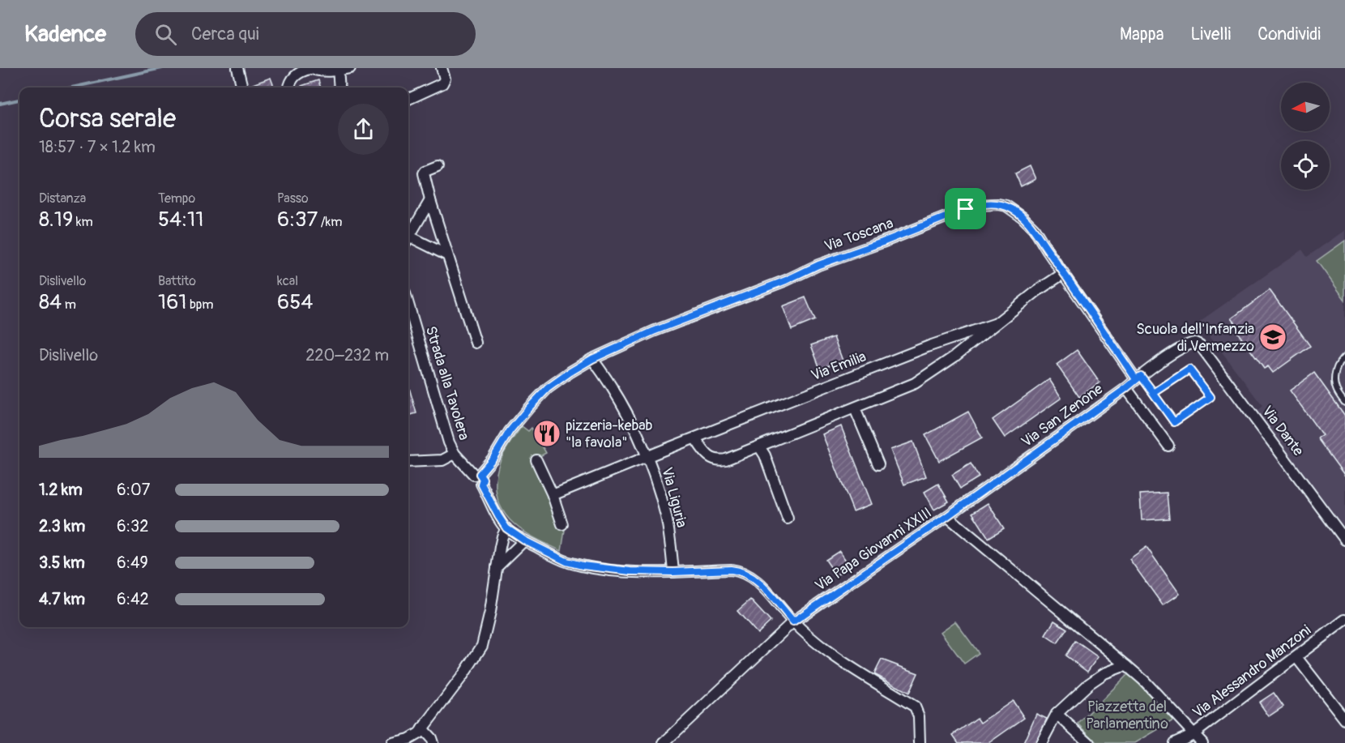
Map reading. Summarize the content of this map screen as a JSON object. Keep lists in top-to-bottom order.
{
  "streets": {
    "street": [
      "Via Toscana",
      "Via Emilia",
      "Strada alla Tavolera",
      "Via San Zenone",
      "Via Dante",
      "Via Liguria",
      "Via Papa Giovanni XXIII",
      "Via Alessandro Manzoni"
    ]
  },
  "crossings": [
    ["Via Toscana", "Via Emilia"],
    ["Via Toscana", "Strada alla Tavolera"],
    ["Via Toscana", "Via San Zenone"],
    ["Via Toscana", "Via Liguria"],
    ["Via Emilia", "Via Liguria"],
    ["Strada alla Tavolera", "Via Liguria"],
    ["Strada alla Tavolera", "Via Papa Giovanni XXIII"],
    ["Via San Zenone", "Via Dante"],
    ["Via San Zenone", "Via Papa Giovanni XXIII"],
    ["Via Papa Giovanni XXIII", "Via Alessandro Manzoni"]
  ],
  "parks": ["Piazzetta del Parlamentino"],
  "places": {
    "school or university": ["Scuola dell'Infanzia di Vermezzo"],
    "restaurant": ["pizzeria-kebab \"la favola\""]
  },
  "north": "left",
  "page": {
    "header": "Kadence",
    "search": "Cerca qui",
    "nav": ["Mappa", "Livelli", "Condividi"],
    "heading": ["Corsa serale", "18:57 · 7 × 1.2 km"],
    "stats": [
      ["Distanza", "8.19 km"],
      ["Tempo", "54:11"],
      ["Passo", "6:37 /km"],
      ["Dislivello", "84 m"],
      ["Battito", "161 bpm"],
      ["kcal", "654"]
    ],
    "chart": ["Dislivello", "220–232 m"],
    "list": [
      {
        "name": "1.2 km",
        "note": "6:07"
      },
      {
        "name": "2.3 km",
        "note": "6:32"
      },
      {
        "name": "3.5 km",
        "note": "6:49"
      },
      {
        "name": "4.7 km",
        "note": "6:42"
      }
    ]
  }
}
